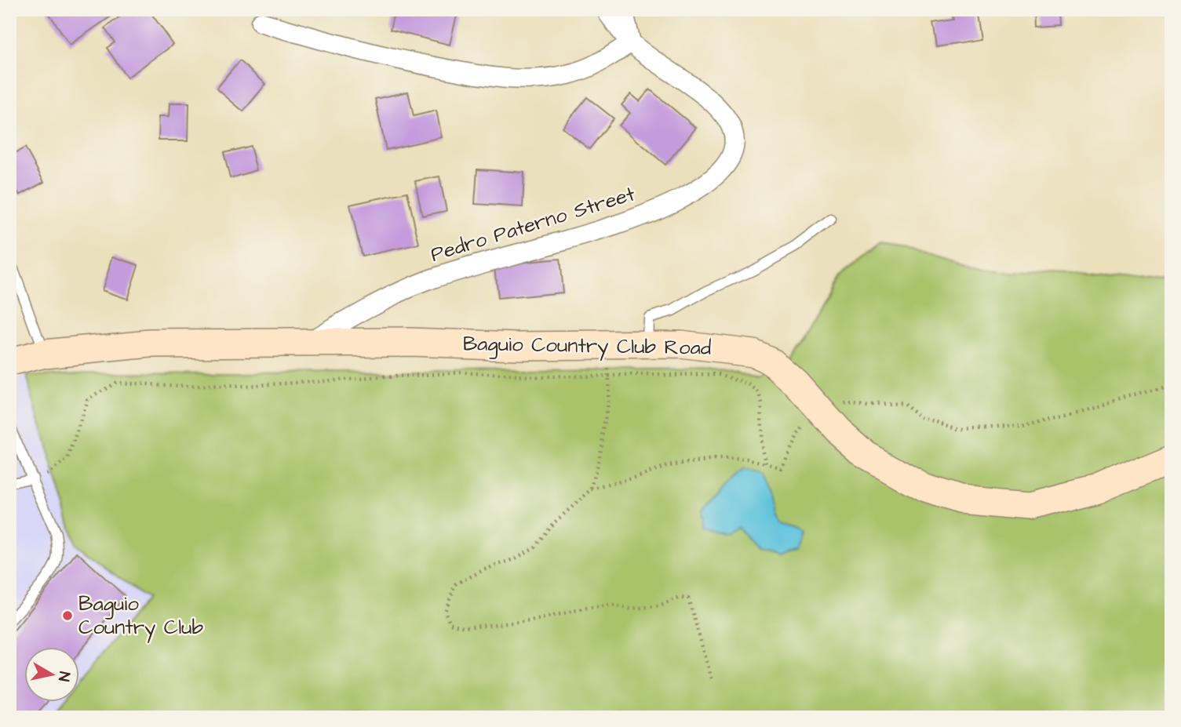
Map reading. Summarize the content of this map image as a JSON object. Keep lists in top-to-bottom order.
{
  "streets": {
    "main road": ["Baguio Country Club Road"],
    "street": ["Pedro Paterno Street"]
  },
  "crossings": [
    ["Pedro Paterno Street", "Baguio Country Club Road"]
  ],
  "places": ["Baguio Country Club"],
  "north": "right"
}
